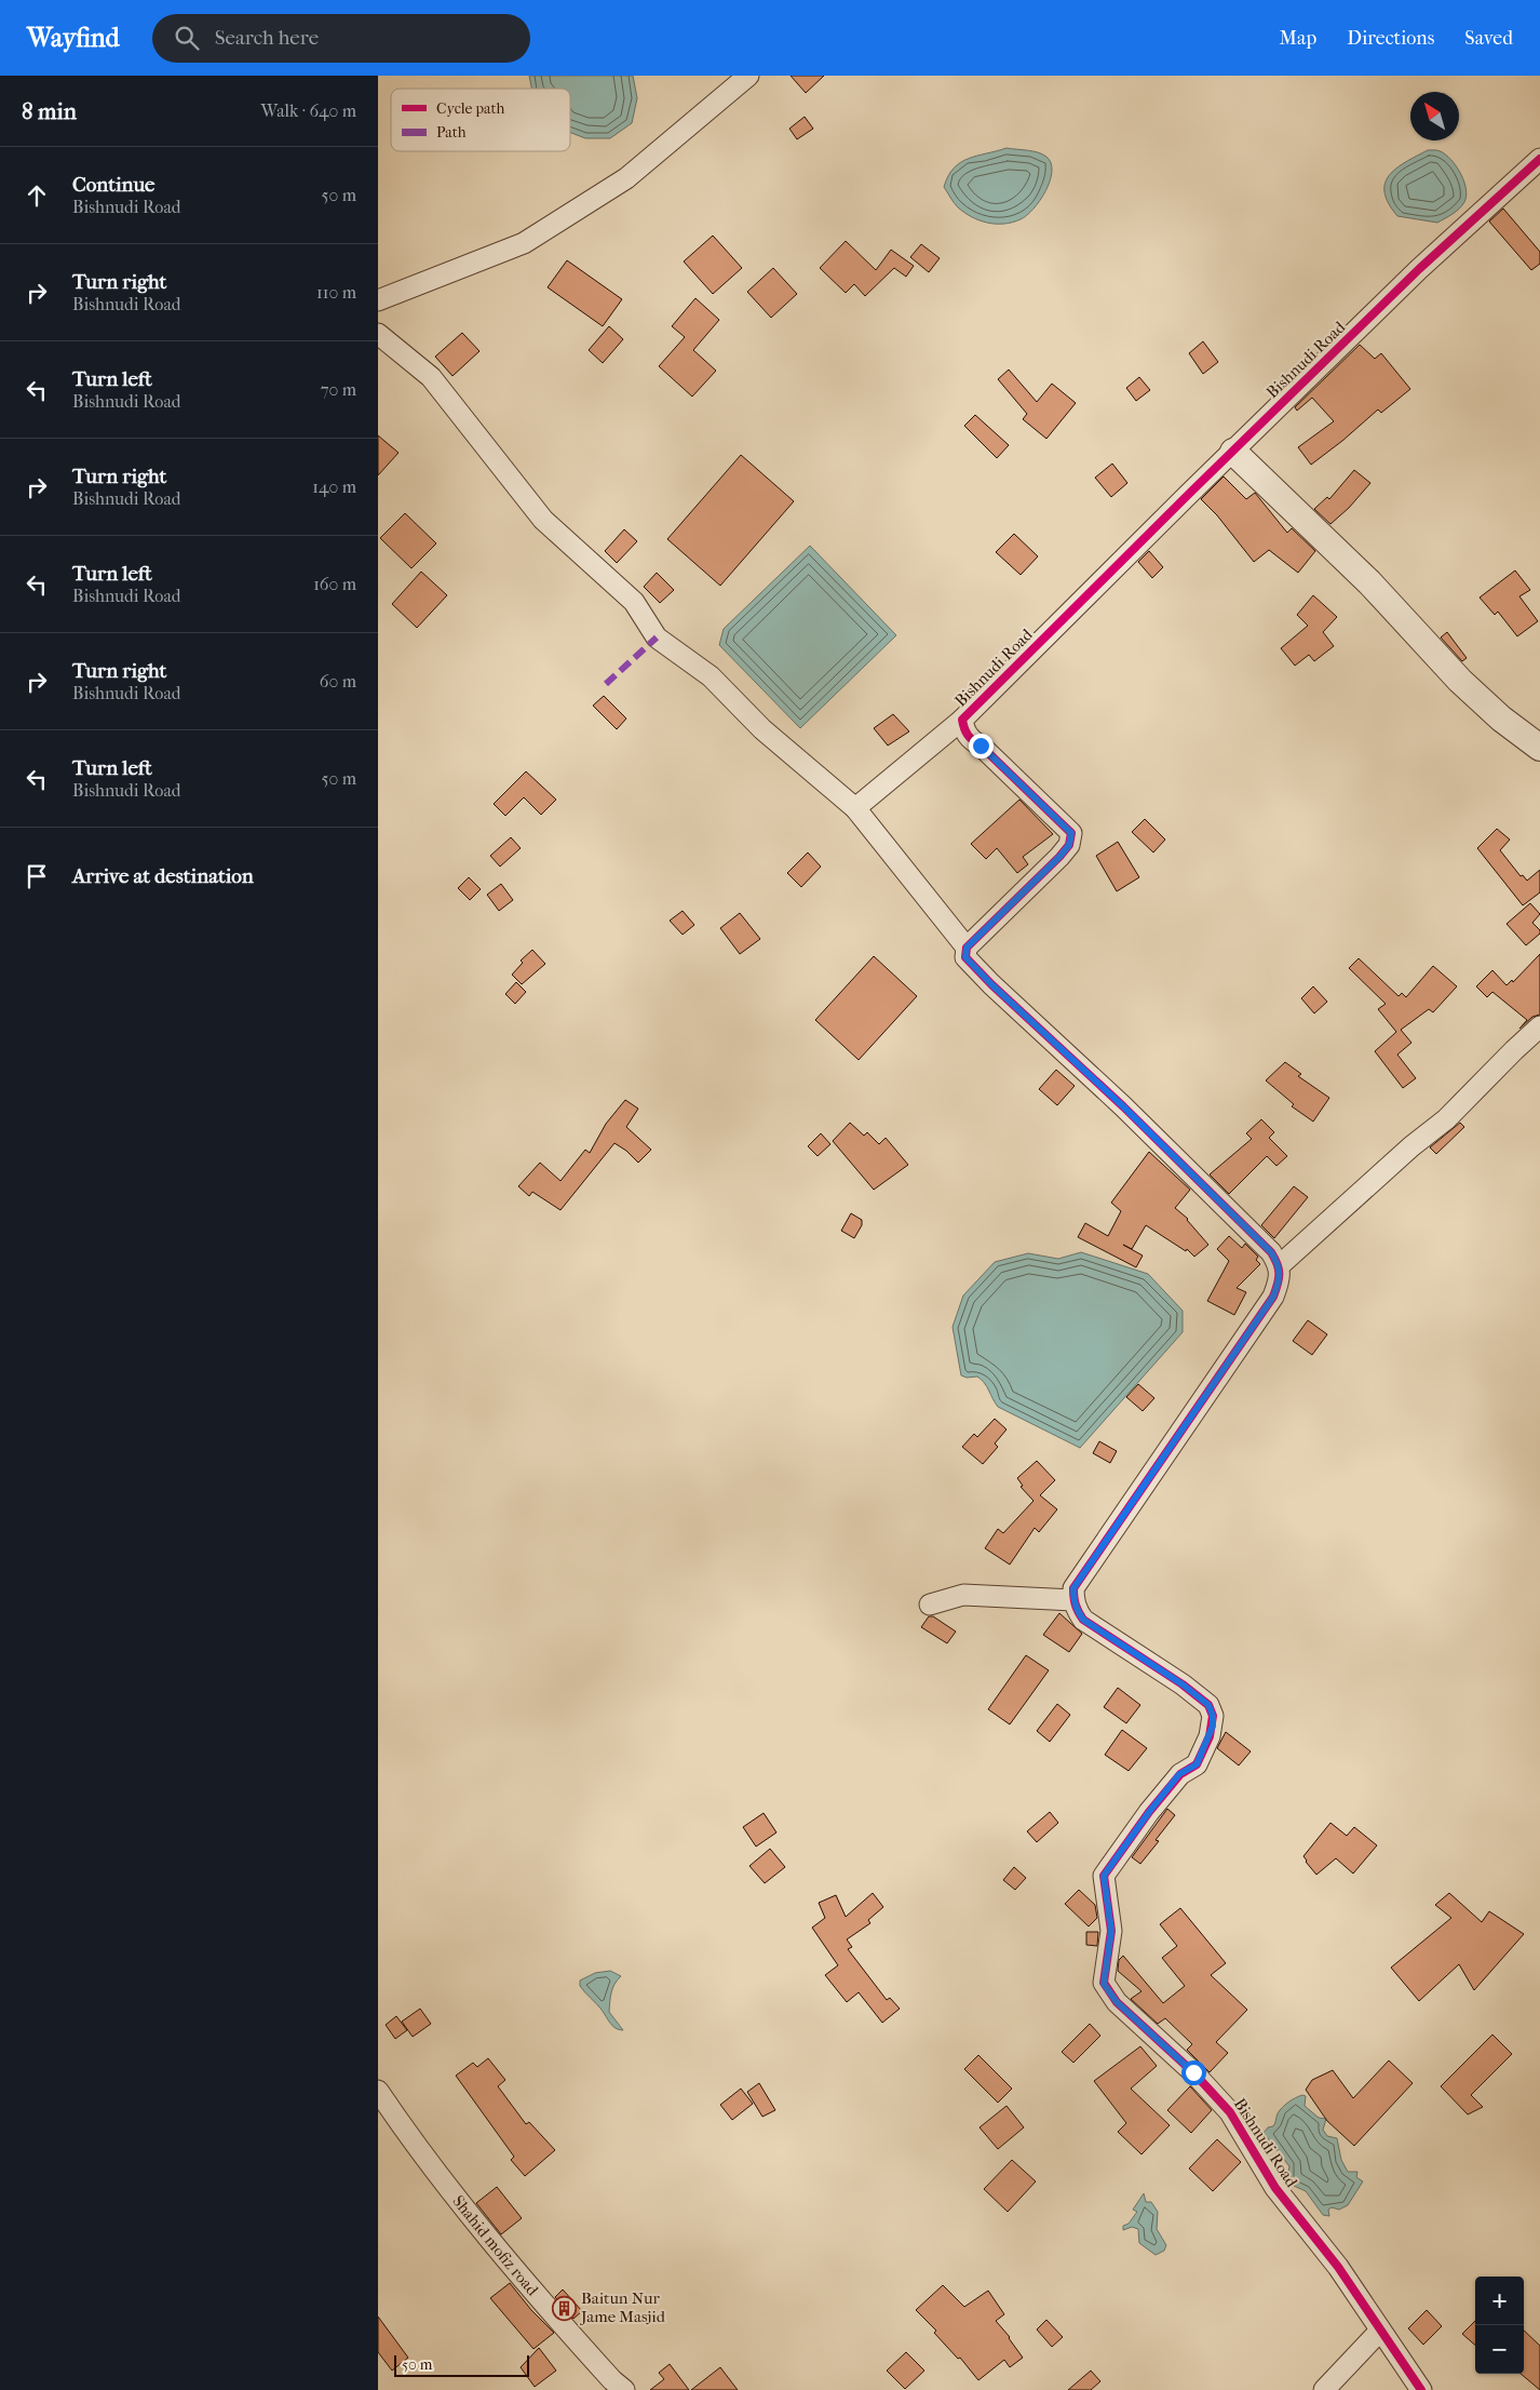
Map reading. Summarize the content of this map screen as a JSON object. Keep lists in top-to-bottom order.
{
  "streets": {
    "street": ["Bishnudi Road", "Shahid mofiz road"]
  },
  "places": {
    "building": ["Baitun Nur Jame Masjid"]
  },
  "legend": ["Cycle path", "Path"],
  "scale_bar": "50 m",
  "north": "top left",
  "page": {
    "header": "Wayfind",
    "search": "Search here",
    "nav": ["Map", "Directions", "Saved"],
    "heading": ["8 min", "Walk · 640 m"],
    "list": [
      ["Continue", "Bishnudi Road", "50 m"],
      ["Turn right", "Bishnudi Road", "110 m"],
      ["Turn left", "Bishnudi Road", "70 m"],
      ["Turn right", "Bishnudi Road", "140 m"],
      ["Turn left", "Bishnudi Road", "160 m"],
      ["Turn right", "Bishnudi Road", "60 m"],
      ["Turn left", "Bishnudi Road", "50 m"],
      "Arrive at destination"
    ],
    "map_buttons": ["+", "−"],
    "scale": "50 m"
  }
}
